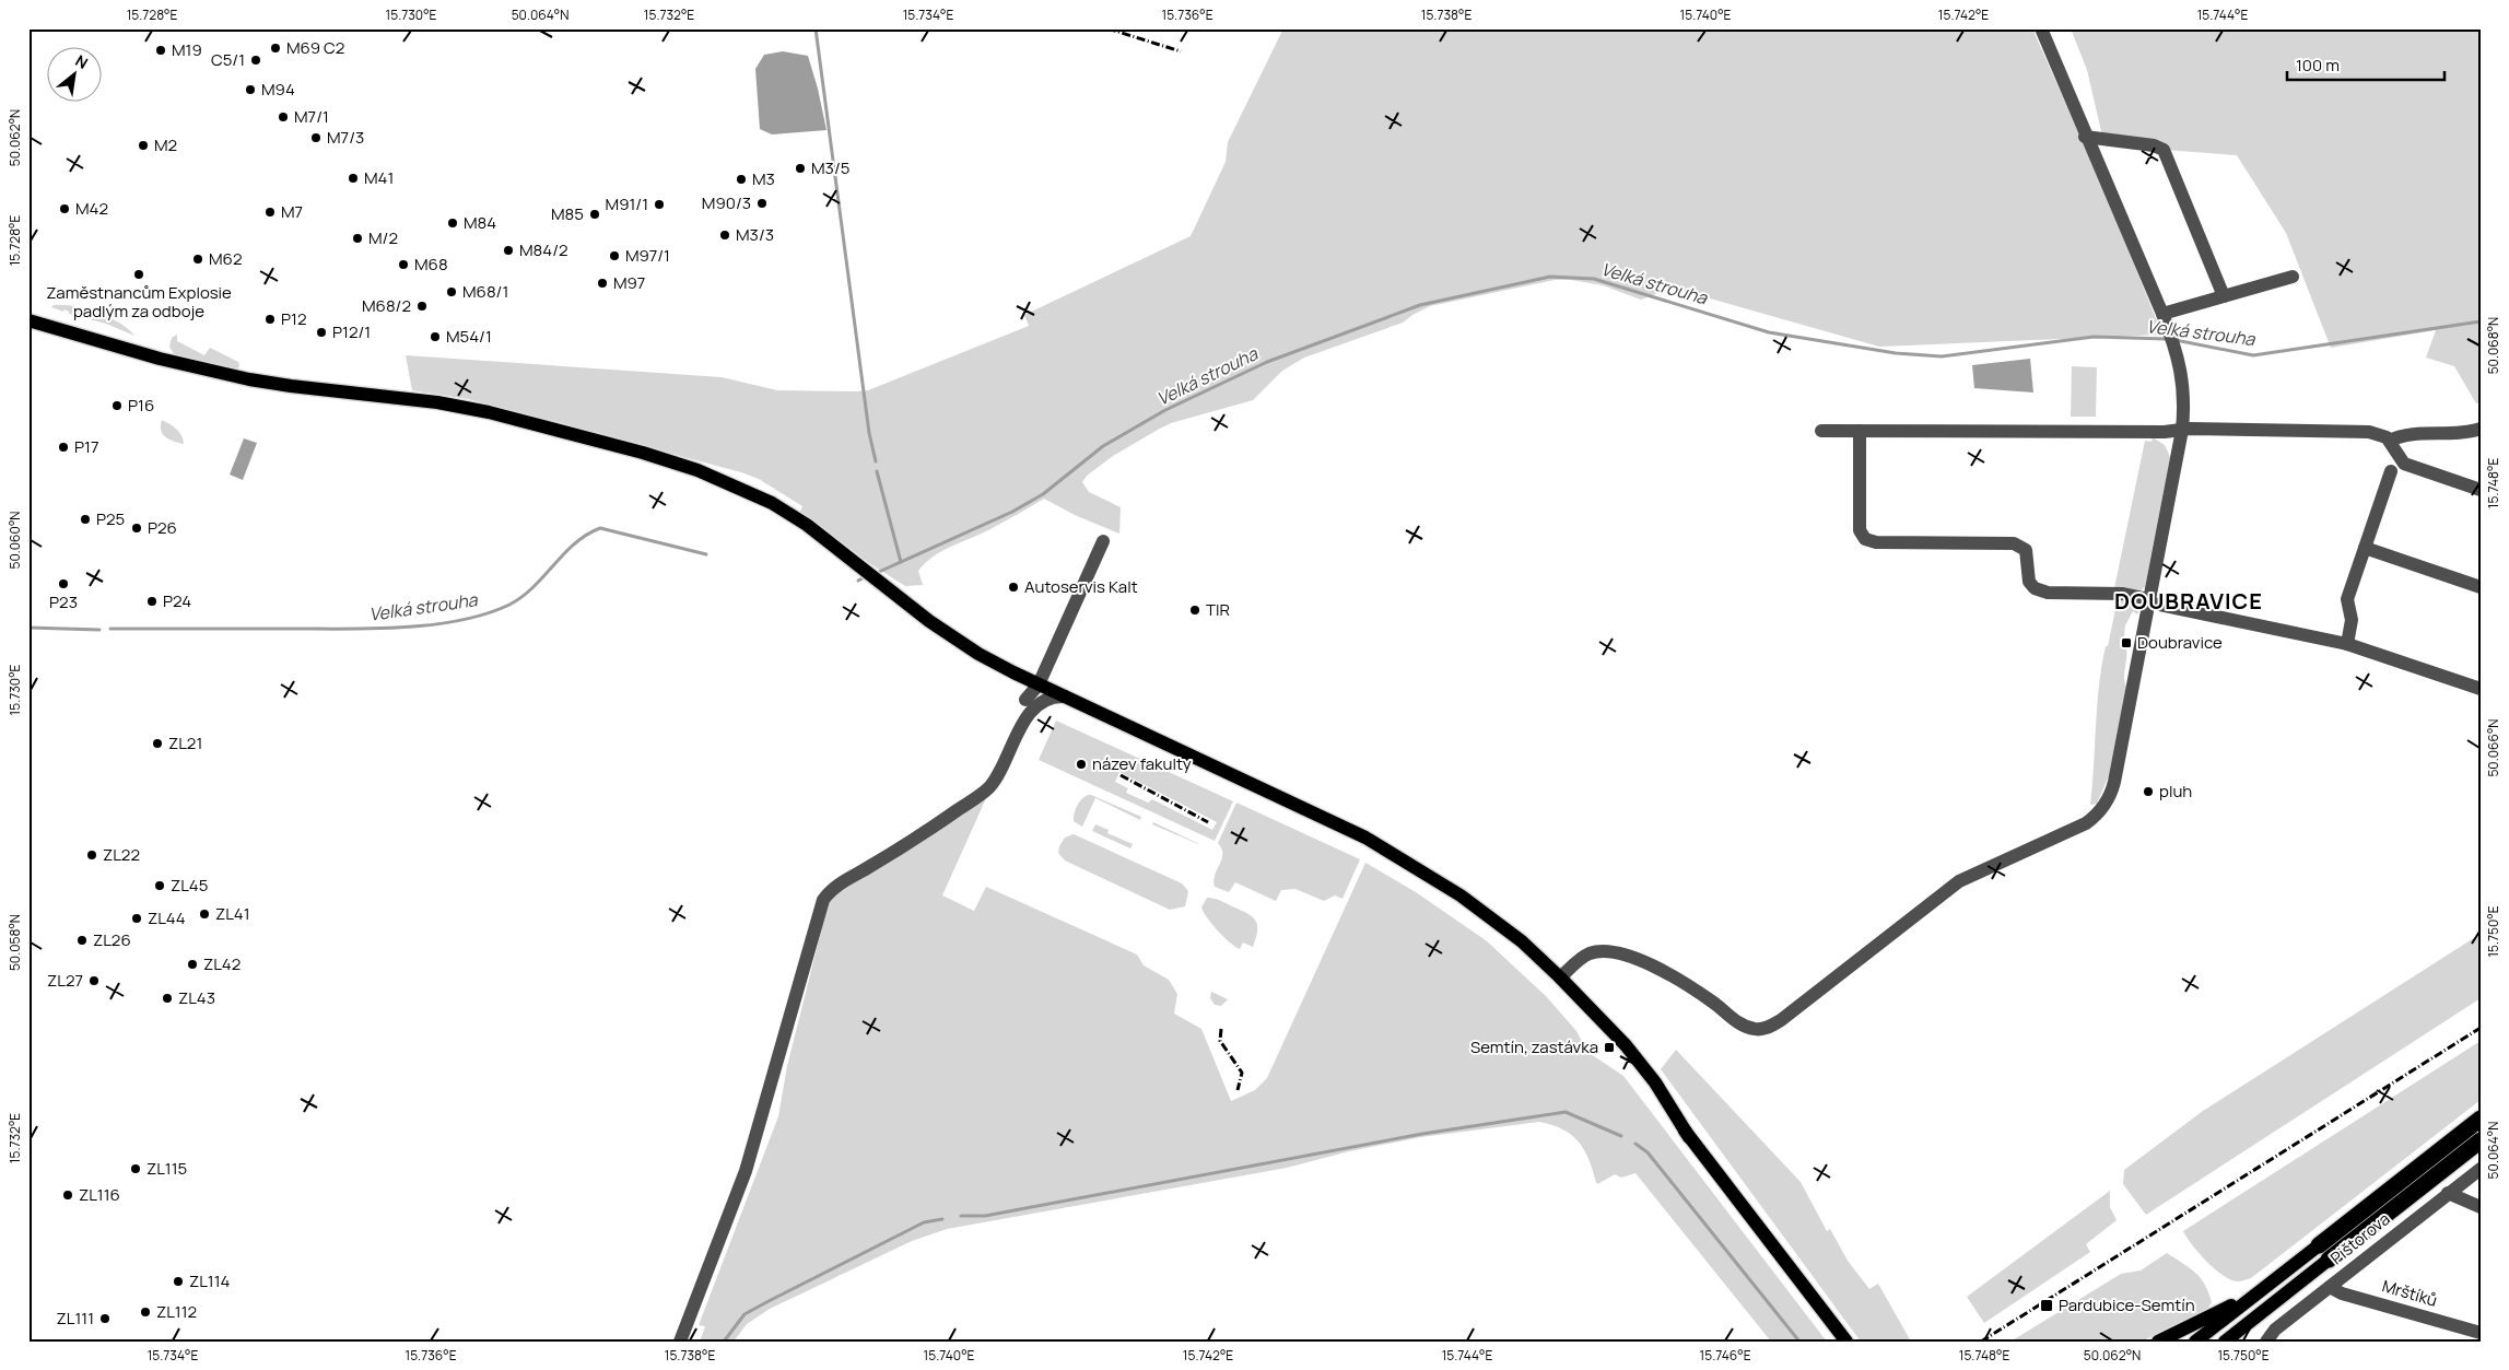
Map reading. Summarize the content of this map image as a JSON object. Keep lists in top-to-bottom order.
{
  "streets": {
    "street": ["Pištorova", "Mrštíků"]
  },
  "crossings": [
    ["Pištorova", "Mrštíků"]
  ],
  "districts": ["DOUBRAVICE"],
  "water": ["Velká strouha"],
  "places": {
    "other": [
      "M69 C2",
      "M19",
      "C5/1",
      "M94",
      "M7/1",
      "M7/3",
      "M2",
      "M3/5",
      "M41",
      "M3",
      "M90/3",
      "M91/1",
      "M42",
      "M7",
      "M85",
      "M84",
      "M3/3",
      "M/2",
      "M84/2",
      "M97/1",
      "M62",
      "M68",
      "Zaměstnancům Explosie padlým za odboje",
      "M97",
      "M68/1",
      "M68/2",
      "P12",
      "P12/1",
      "M54/1",
      "P16",
      "P17",
      "P25",
      "P26",
      "P23",
      "Autoservis Kalt",
      "P24",
      "TIR",
      "ZL21",
      "název fakulty",
      "pluh",
      "ZL22",
      "ZL45",
      "ZL41",
      "ZL44",
      "ZL26",
      "ZL42",
      "ZL27",
      "ZL43",
      "ZL115",
      "ZL116",
      "ZL114",
      "ZL112",
      "ZL111"
    ],
    "transit": ["Doubravice", "Semtín, zastávka", "Pardubice-Semtín"]
  },
  "scale_bar": "100 m",
  "north": "top right",
  "coordinates": [
    "15.728°E",
    "15.730°E",
    "50.064°N",
    "15.732°E",
    "15.734°E",
    "15.736°E",
    "15.738°E",
    "15.740°E",
    "15.742°E",
    "15.744°E",
    "50.062°N",
    "50.068°N",
    "15.748°E",
    "50.060°N",
    "50.066°N",
    "15.750°E",
    "50.058°N",
    "15.746°E"
  ]
}
